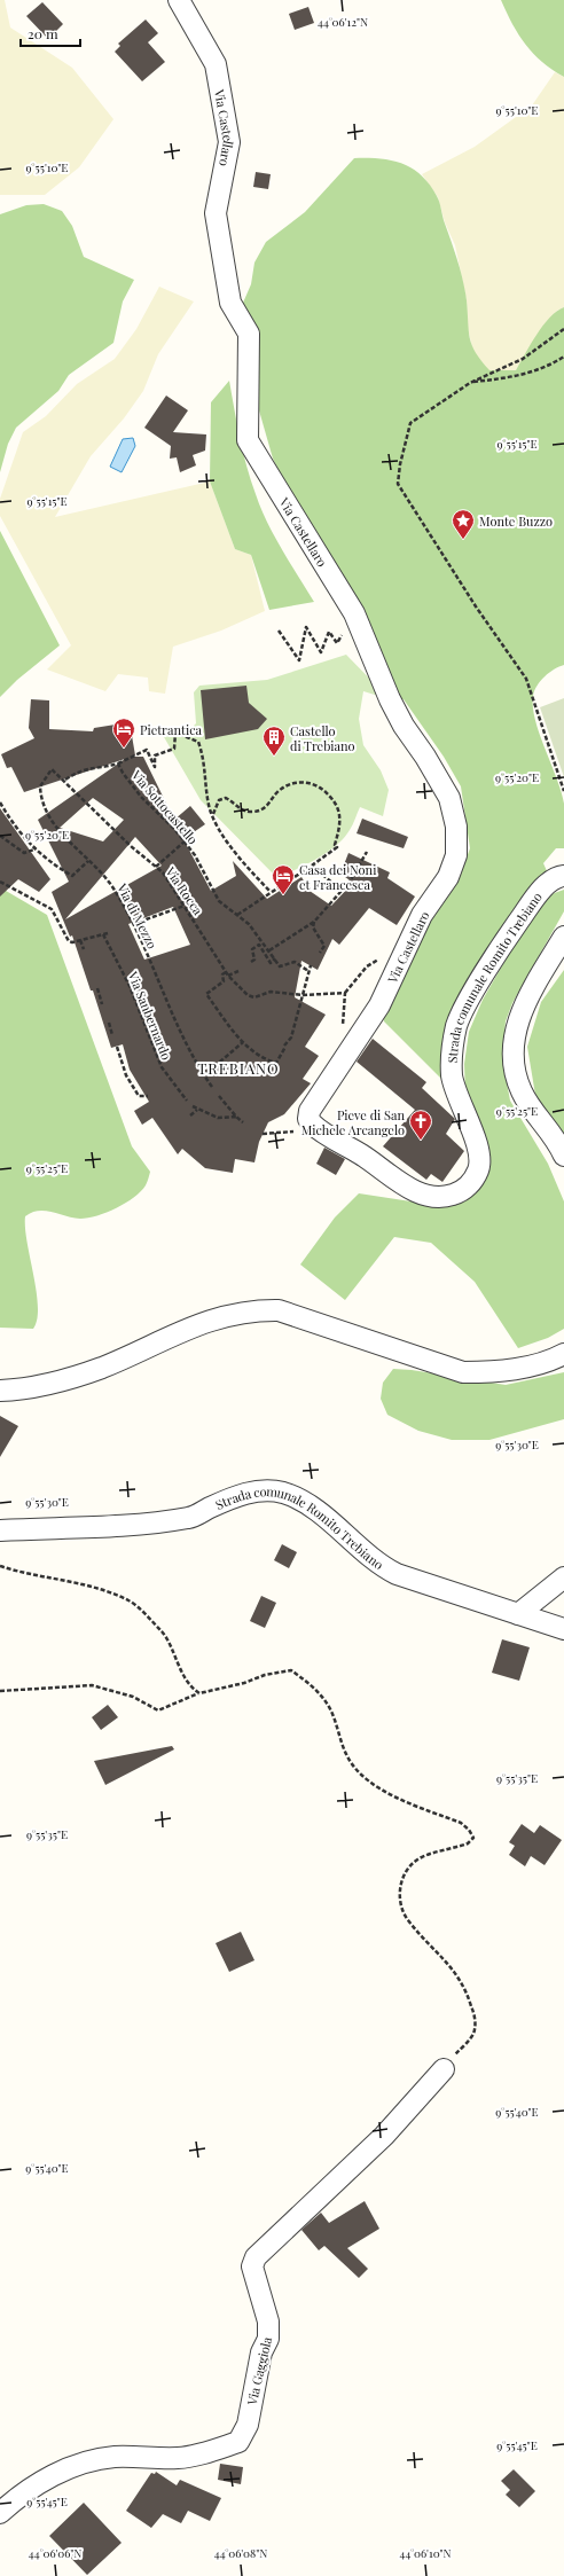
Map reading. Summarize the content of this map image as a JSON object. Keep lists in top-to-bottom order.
{
  "streets": {
    "street": ["Via Castellaro", "Strada comunale Romito Trebiano", "Via Gaggiola"],
    "path": [
      "Via Sottocastello",
      "Via Rocca",
      "Via di Mezzo",
      "Via Sanbernardo"
    ]
  },
  "crossings": [
    ["Via Castellaro", "Strada comunale Romito Trebiano"],
    ["Via Sottocastello", "Via Rocca"],
    ["Via Rocca", "Via di Mezzo"]
  ],
  "districts": ["TREBIANO"],
  "places": {
    "place": ["Monte Buzzo"],
    "hotel": ["Pietrantica", "Casa dei Noni et Francesca"],
    "building": ["Castello di Trebiano"],
    "church": ["Pieve di San Michele Arcangelo"]
  },
  "scale_bar": "20 m",
  "coordinates": [
    "44°06'12\"N",
    "9°55'10\"E",
    "9°55'15\"E",
    "9°55'20\"E",
    "9°55'25\"E",
    "9°55'30\"E",
    "9°55'35\"E",
    "9°55'40\"E",
    "9°55'45\"E",
    "44°06'06\"N",
    "44°06'08\"N",
    "44°06'10\"N"
  ]
}
